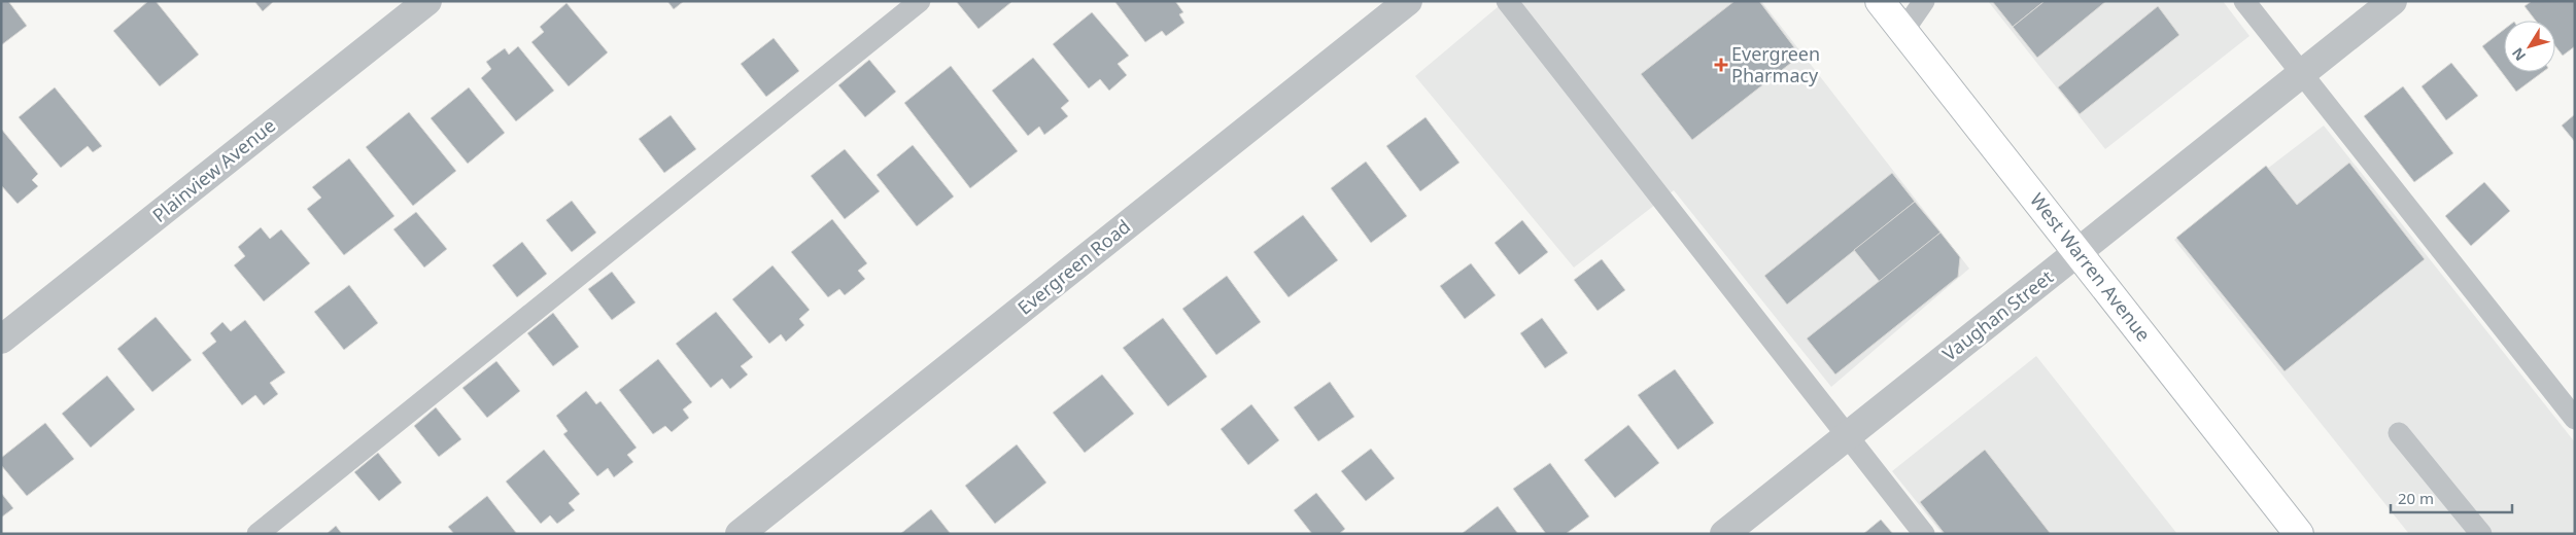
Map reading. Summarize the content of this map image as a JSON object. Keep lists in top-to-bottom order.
{
  "streets": {
    "main road": ["West Warren Avenue"],
    "street": ["Plainview Avenue", "Evergreen Road", "Vaughan Street"]
  },
  "crossings": [
    ["West Warren Avenue", "Vaughan Street"]
  ],
  "places": {
    "health": ["Evergreen Pharmacy"]
  },
  "scale_bar": "20 m",
  "north": "bottom left"
}
